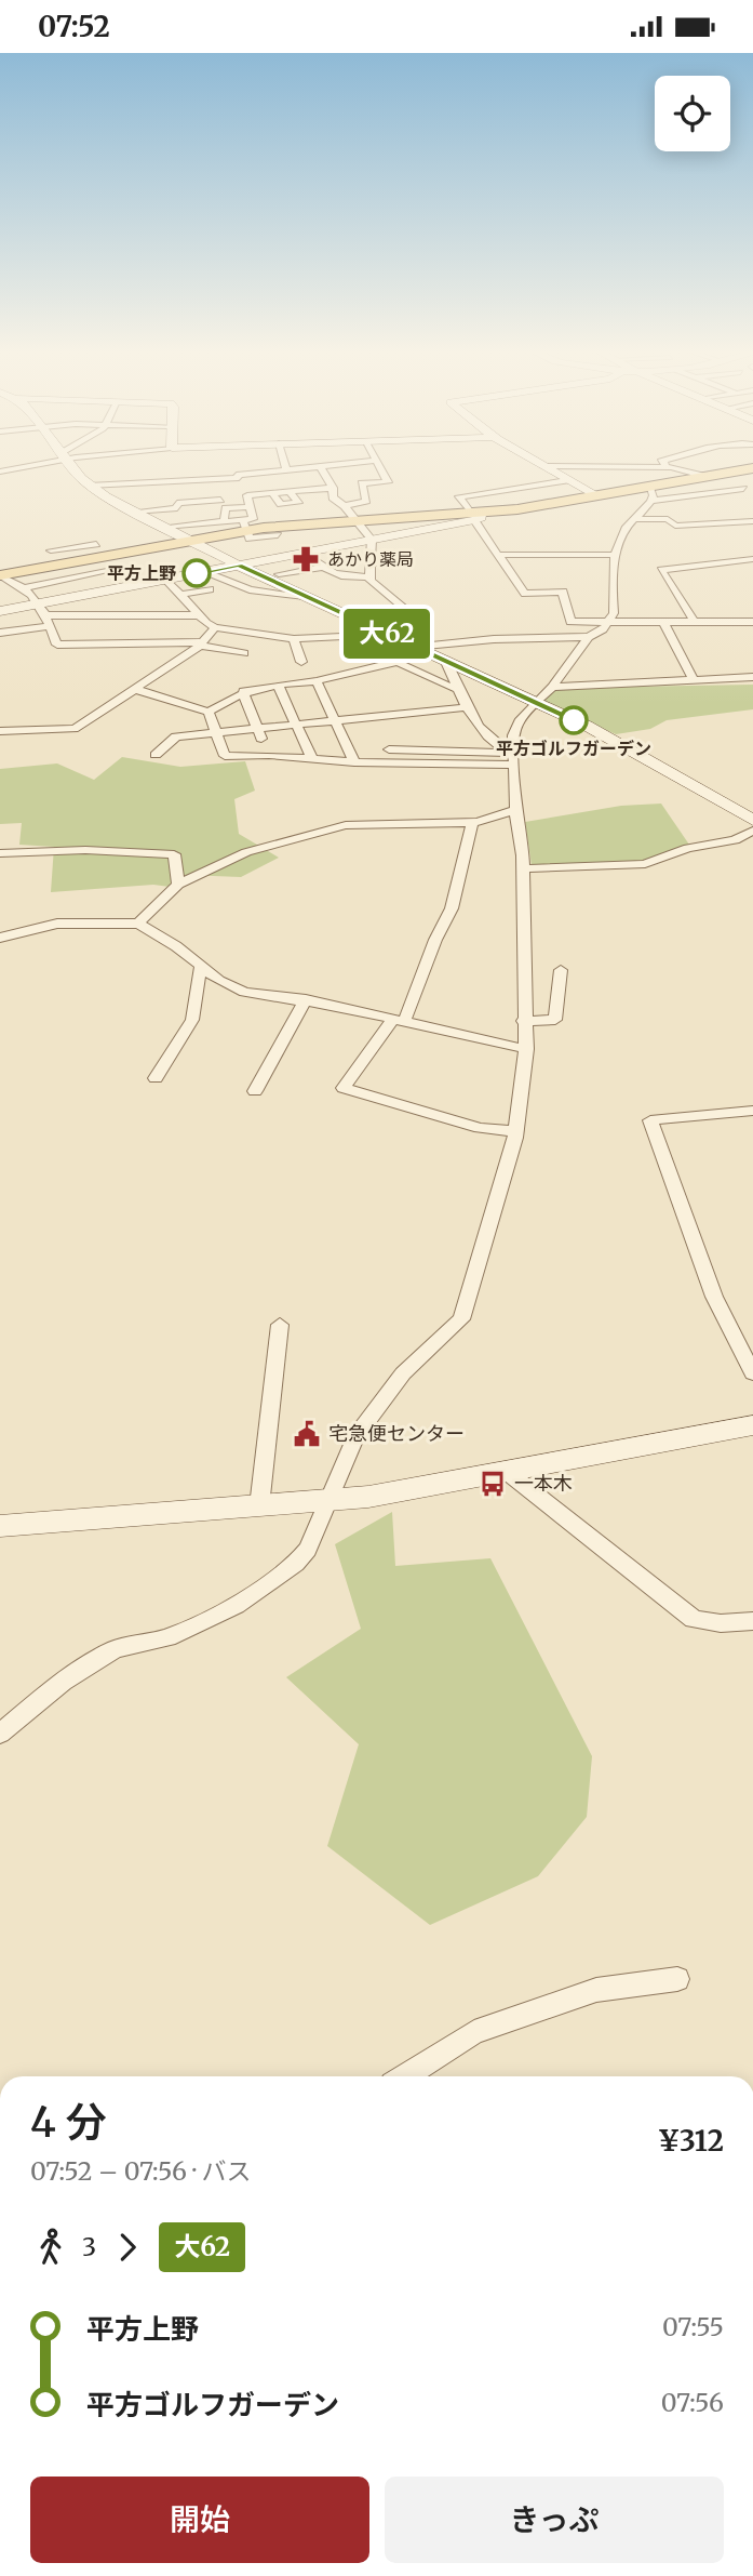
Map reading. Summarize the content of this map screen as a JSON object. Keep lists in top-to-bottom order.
{
  "places": {
    "pharmacy": ["あかり薬局"],
    "other": ["平方上野", "平方ゴルフガーデン"],
    "public building": ["宅急便センター"],
    "bus stop": ["一本木"]
  },
  "lines": ["bus line 大62"],
  "page": {
    "status": "07:52",
    "on_map": "大62",
    "heading": ["4 分", "07:52 – 07:56 · バス", "¥312"],
    "legs": ["3", "大62"],
    "list": [
      {
        "name": "平方上野",
        "value": "07:55"
      },
      {
        "name": "平方ゴルフガーデン",
        "value": "07:56"
      }
    ],
    "buttons": ["開始", "きっぷ"]
  }
}
